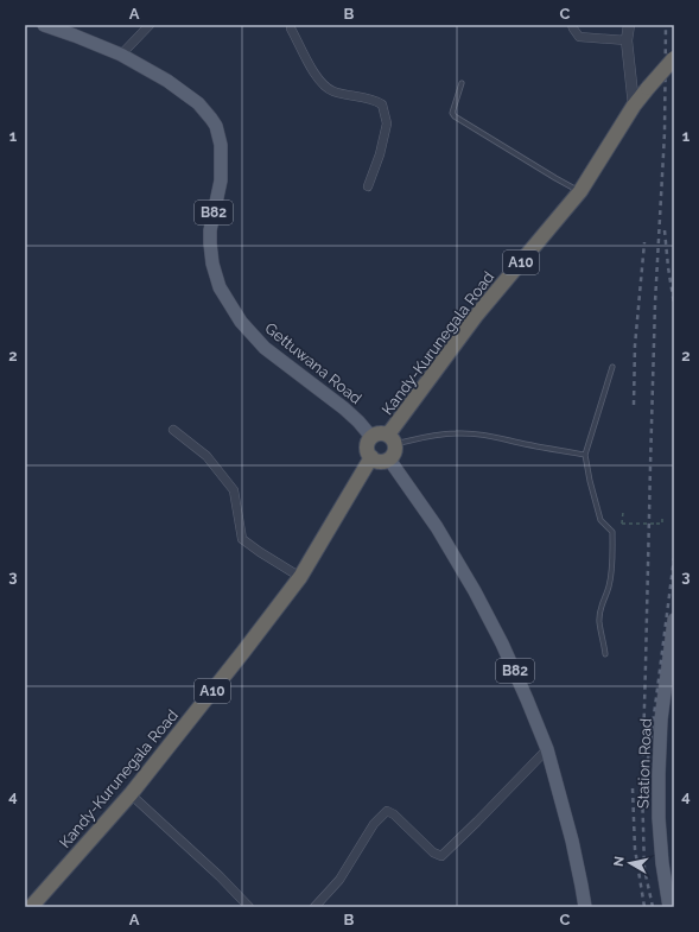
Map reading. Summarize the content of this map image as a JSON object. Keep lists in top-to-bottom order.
{
  "streets": {
    "highway": ["A10", "Kandy-Kurunegala Road"],
    "main road": ["B82", "Gettuwana Road", "Station Road"]
  },
  "crossings": [
    ["B82", "Kandy-Kurunegala Road"],
    ["B82", "Gettuwana Road"],
    ["Kandy-Kurunegala Road", "Gettuwana Road"]
  ],
  "north": "left",
  "grid": {
    "columns": ["A", "B", "C"],
    "rows": [
      "1",
      "2",
      "3",
      "4"
    ]
  }
}
